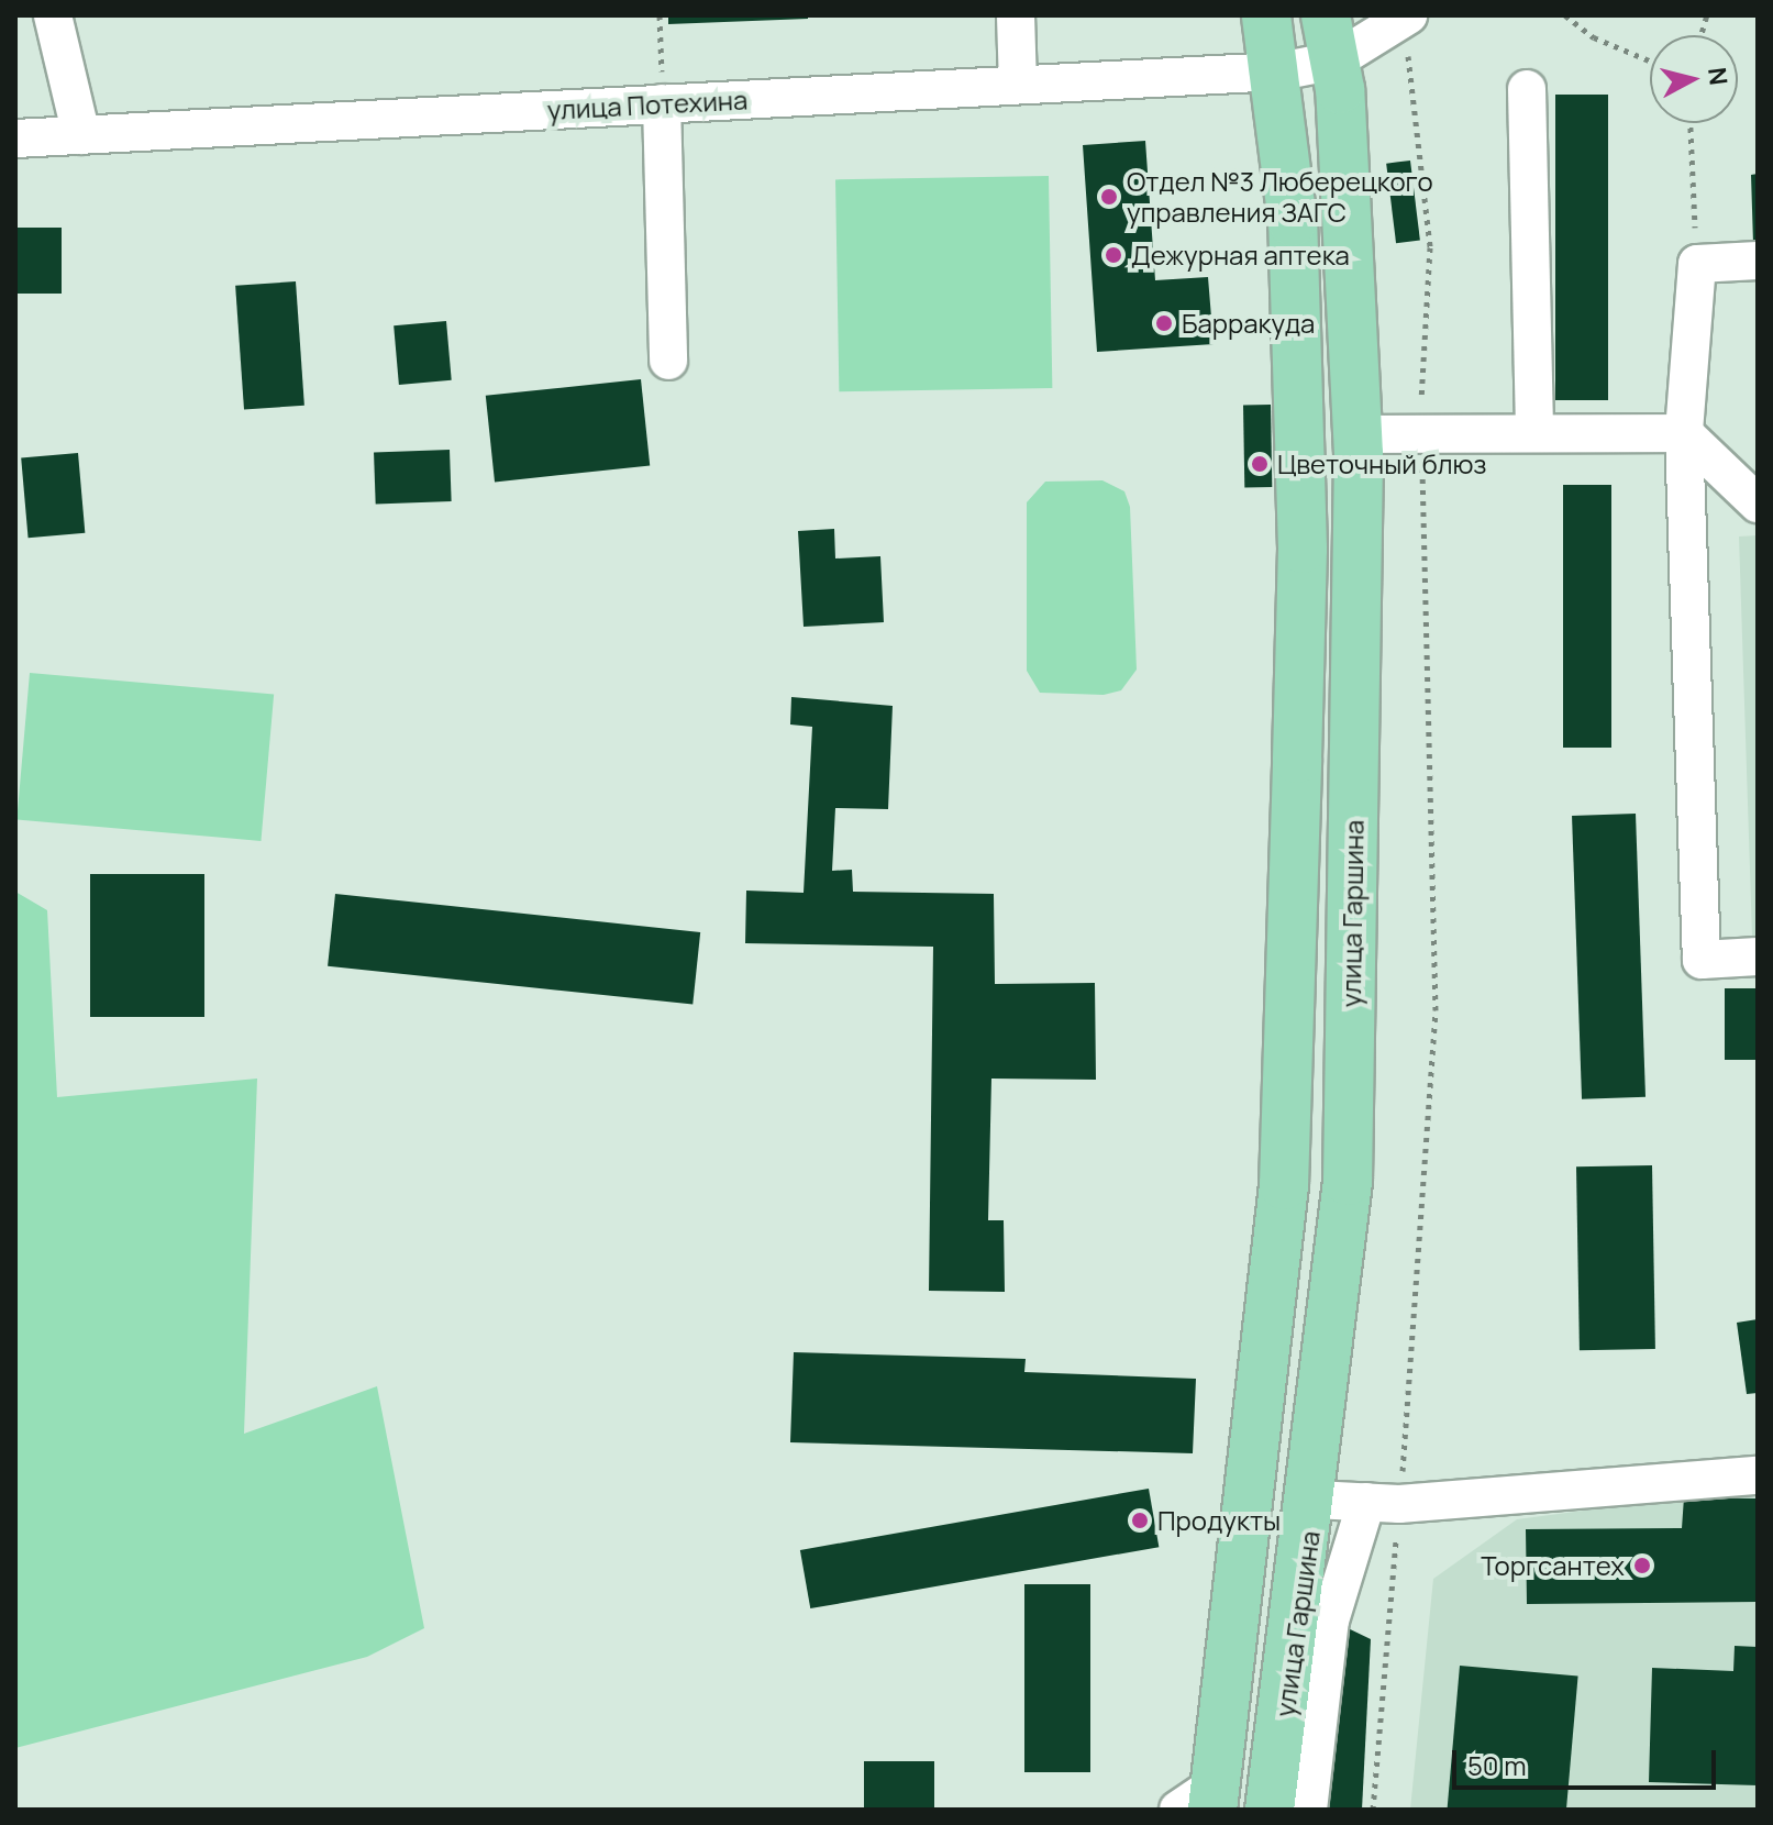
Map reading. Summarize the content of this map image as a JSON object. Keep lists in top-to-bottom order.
{
  "streets": {
    "main road": ["улица Гаршина"],
    "street": ["улица Потехина"]
  },
  "crossings": [
    ["улица Потехина", "улица Гаршина"]
  ],
  "places": [
    "Отдел №3 Люберецкого управления ЗАГС",
    "Дежурная аптека",
    "Барракуда",
    "Цветочный блюз",
    "Продукты",
    "Торгсантех"
  ],
  "scale_bar": "50 m",
  "north": "right"
}
